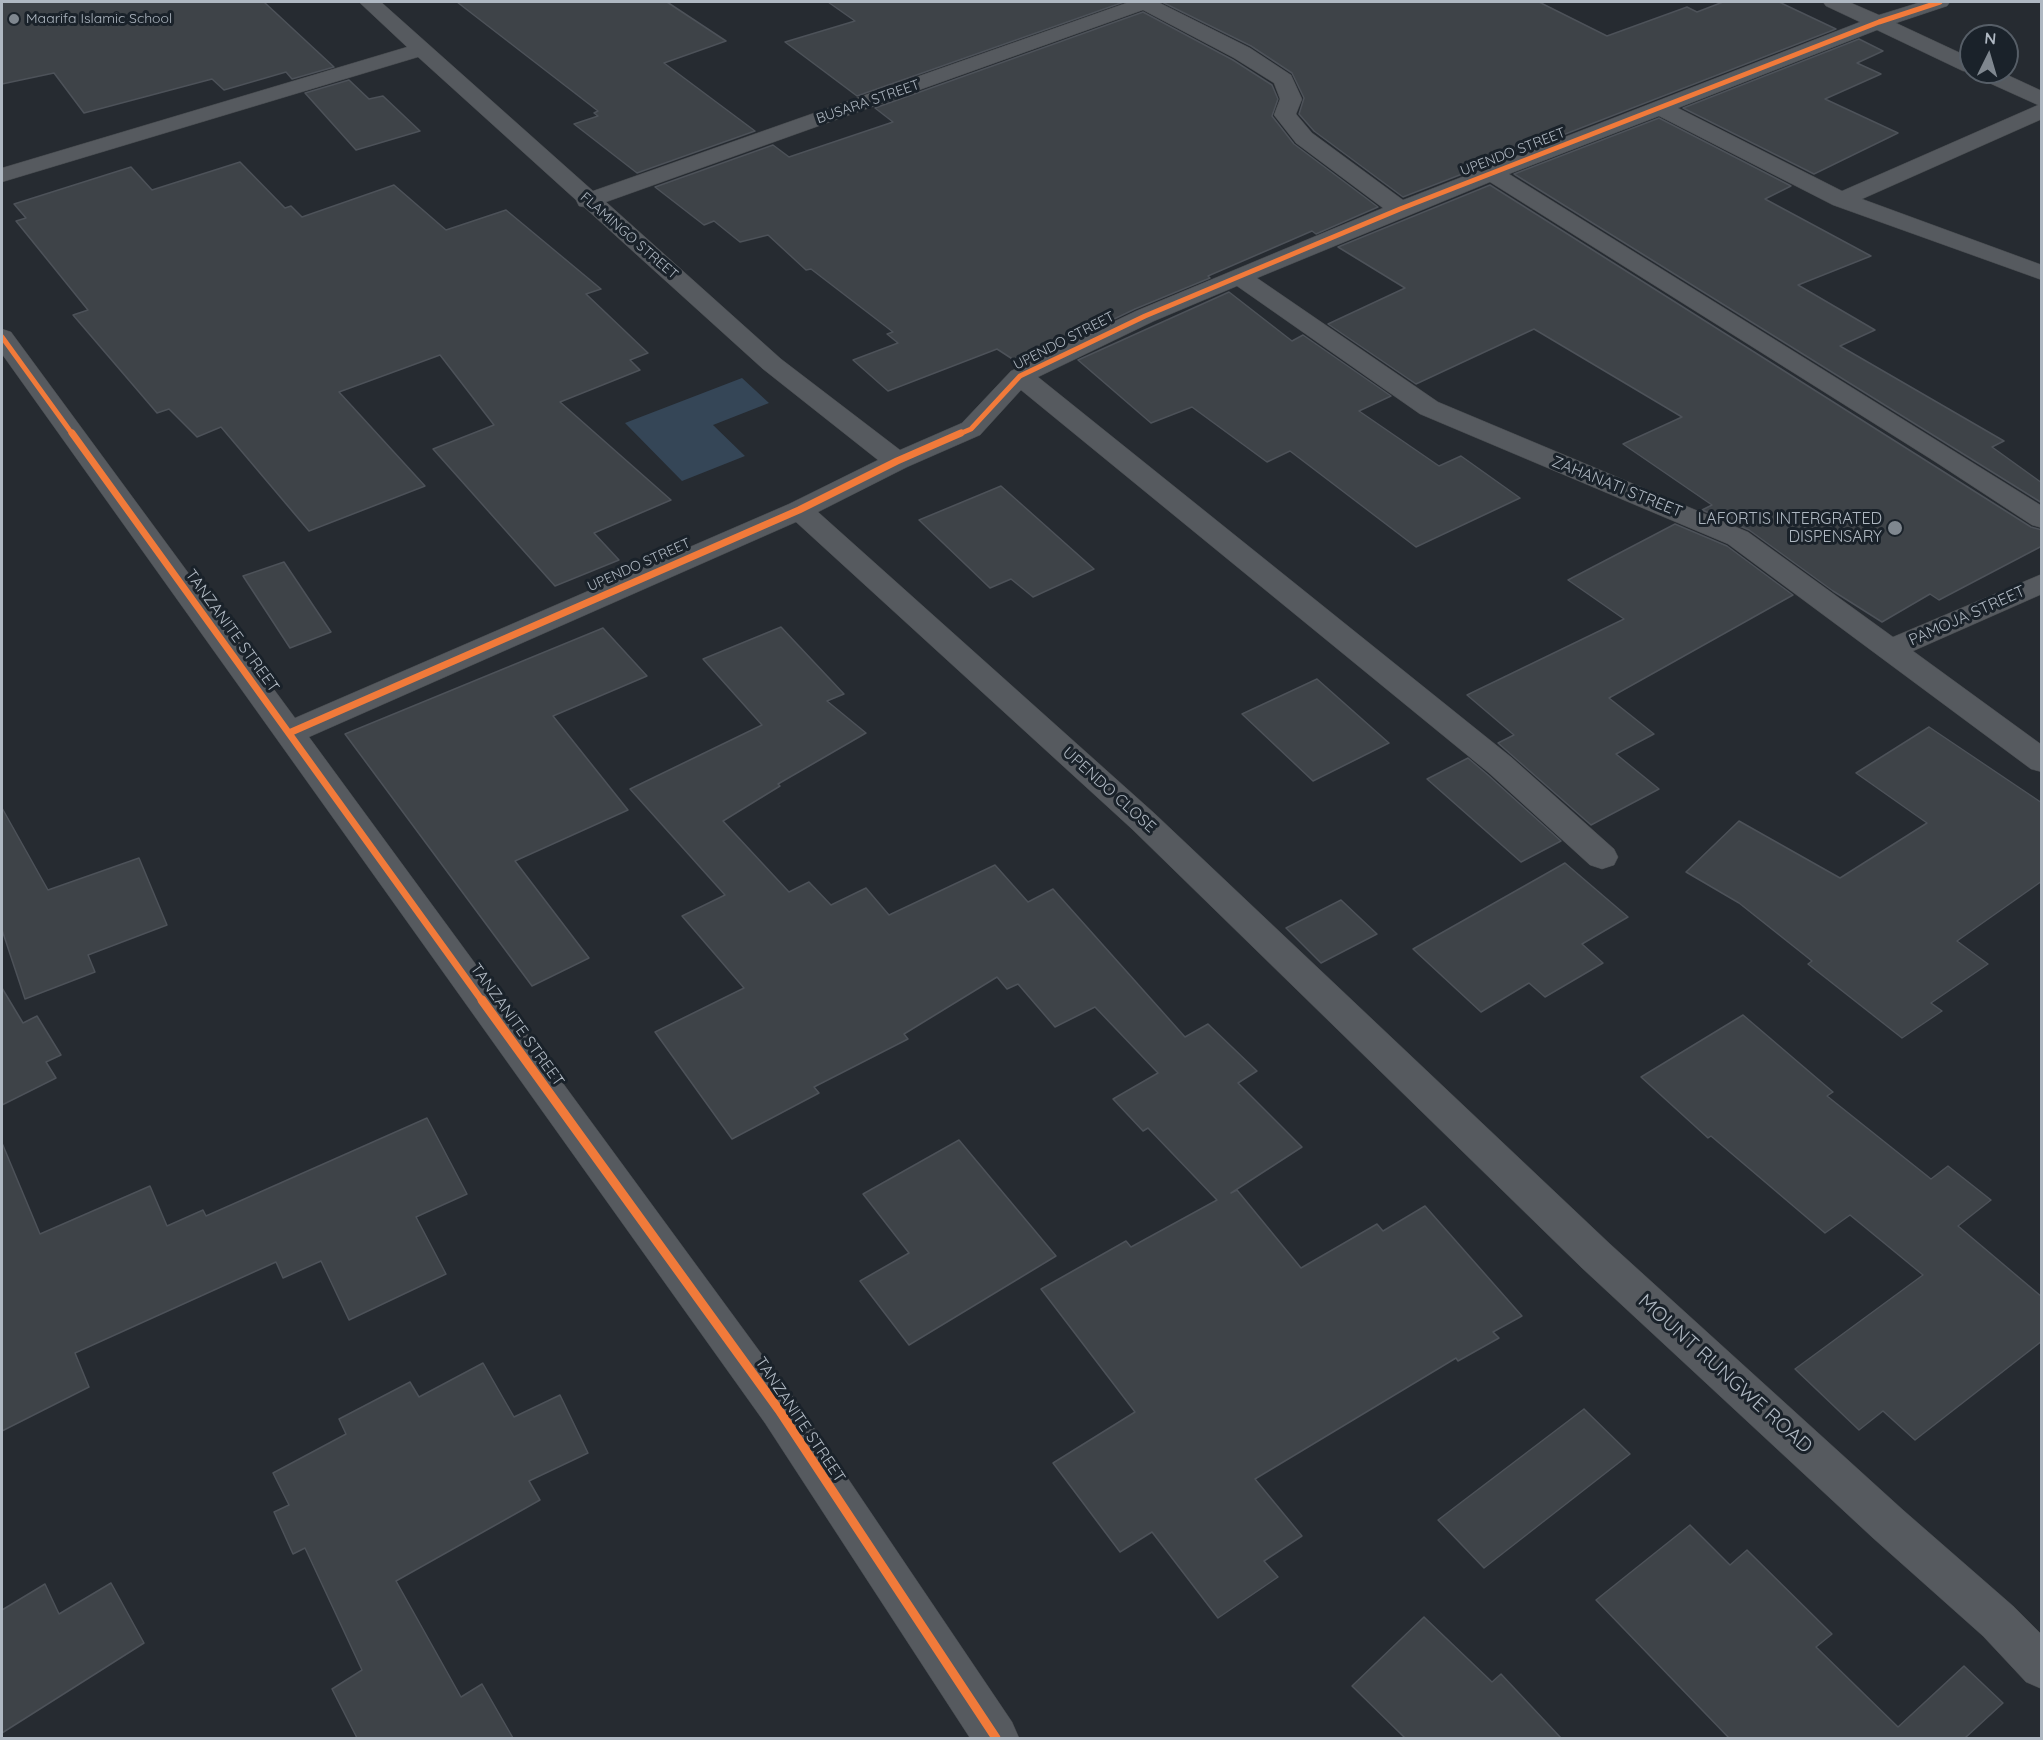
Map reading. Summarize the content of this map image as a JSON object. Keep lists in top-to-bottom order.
{
  "streets": {
    "street": [
      "BUSARA STREET",
      "UPENDO STREET",
      "FLAMINGO STREET",
      "ZAHANATI STREET",
      "PAMOJA STREET",
      "TANZANITE STREET",
      "UPENDO CLOSE",
      "MOUNT RUNGWE ROAD"
    ]
  },
  "crossings": [
    ["BUSARA STREET", "FLAMINGO STREET"],
    ["UPENDO STREET", "FLAMINGO STREET"],
    ["UPENDO STREET", "ZAHANATI STREET"],
    ["UPENDO STREET", "TANZANITE STREET"],
    ["UPENDO STREET", "UPENDO CLOSE"],
    ["ZAHANATI STREET", "PAMOJA STREET"],
    ["UPENDO CLOSE", "MOUNT RUNGWE ROAD"]
  ],
  "places": ["Maarifa Islamic School", "LAFORTIS INTERGRATED DISPENSARY"],
  "north": "top"
}
